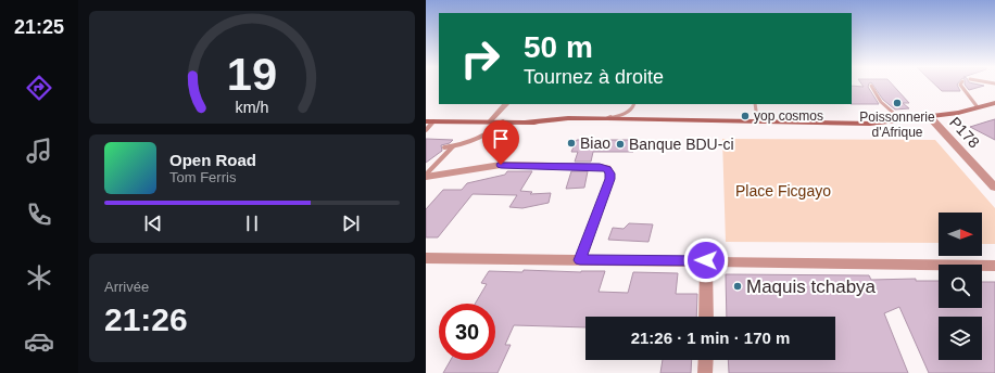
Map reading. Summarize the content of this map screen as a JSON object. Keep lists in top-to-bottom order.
{
  "streets": {
    "street": ["P178"]
  },
  "parks": ["Place Ficgayo"],
  "places": [
    "Poissonnerie d'Afrique",
    "yop cosmos",
    "Biao",
    "Banque BDU-ci",
    "Maquis tchabya"
  ],
  "north": "right",
  "page": {
    "tabs": "21:25",
    "turn": ["50 m", "Tournez à droite"],
    "song": ["Open Road", "Tom Ferris"],
    "tile": ["Arrivée", "21:26"],
    "limit": "30",
    "trip": "21:26 · 1 min · 170 m",
    "gauge": ["19", "km/h"]
  }
}
